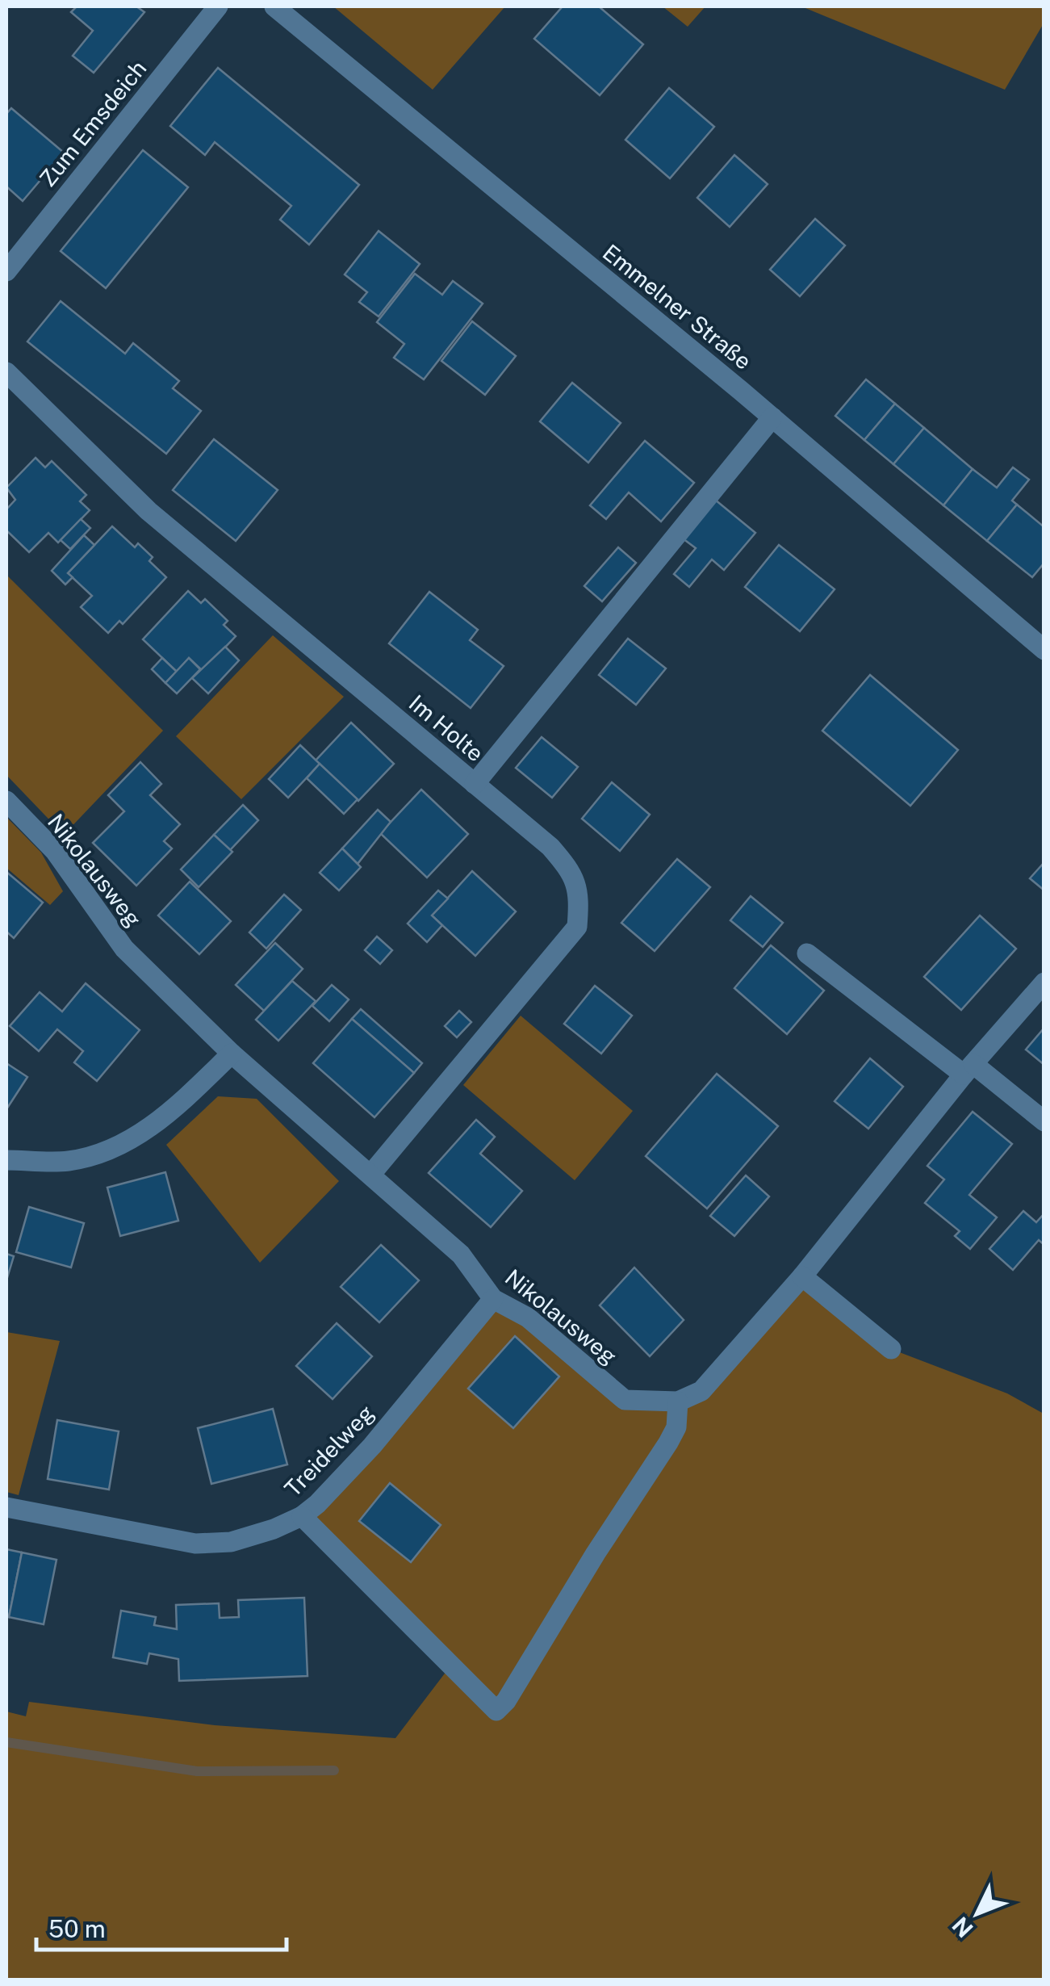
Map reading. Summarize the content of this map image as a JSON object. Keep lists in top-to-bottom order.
{
  "streets": {
    "street": [
      "Zum Emsdeich",
      "Emmelner Straße",
      "Im Holte",
      "Nikolausweg",
      "Treidelweg"
    ]
  },
  "crossings": [
    ["Im Holte", "Nikolausweg"],
    ["Nikolausweg", "Treidelweg"]
  ],
  "scale_bar": "50 m",
  "north": "bottom left"
}
